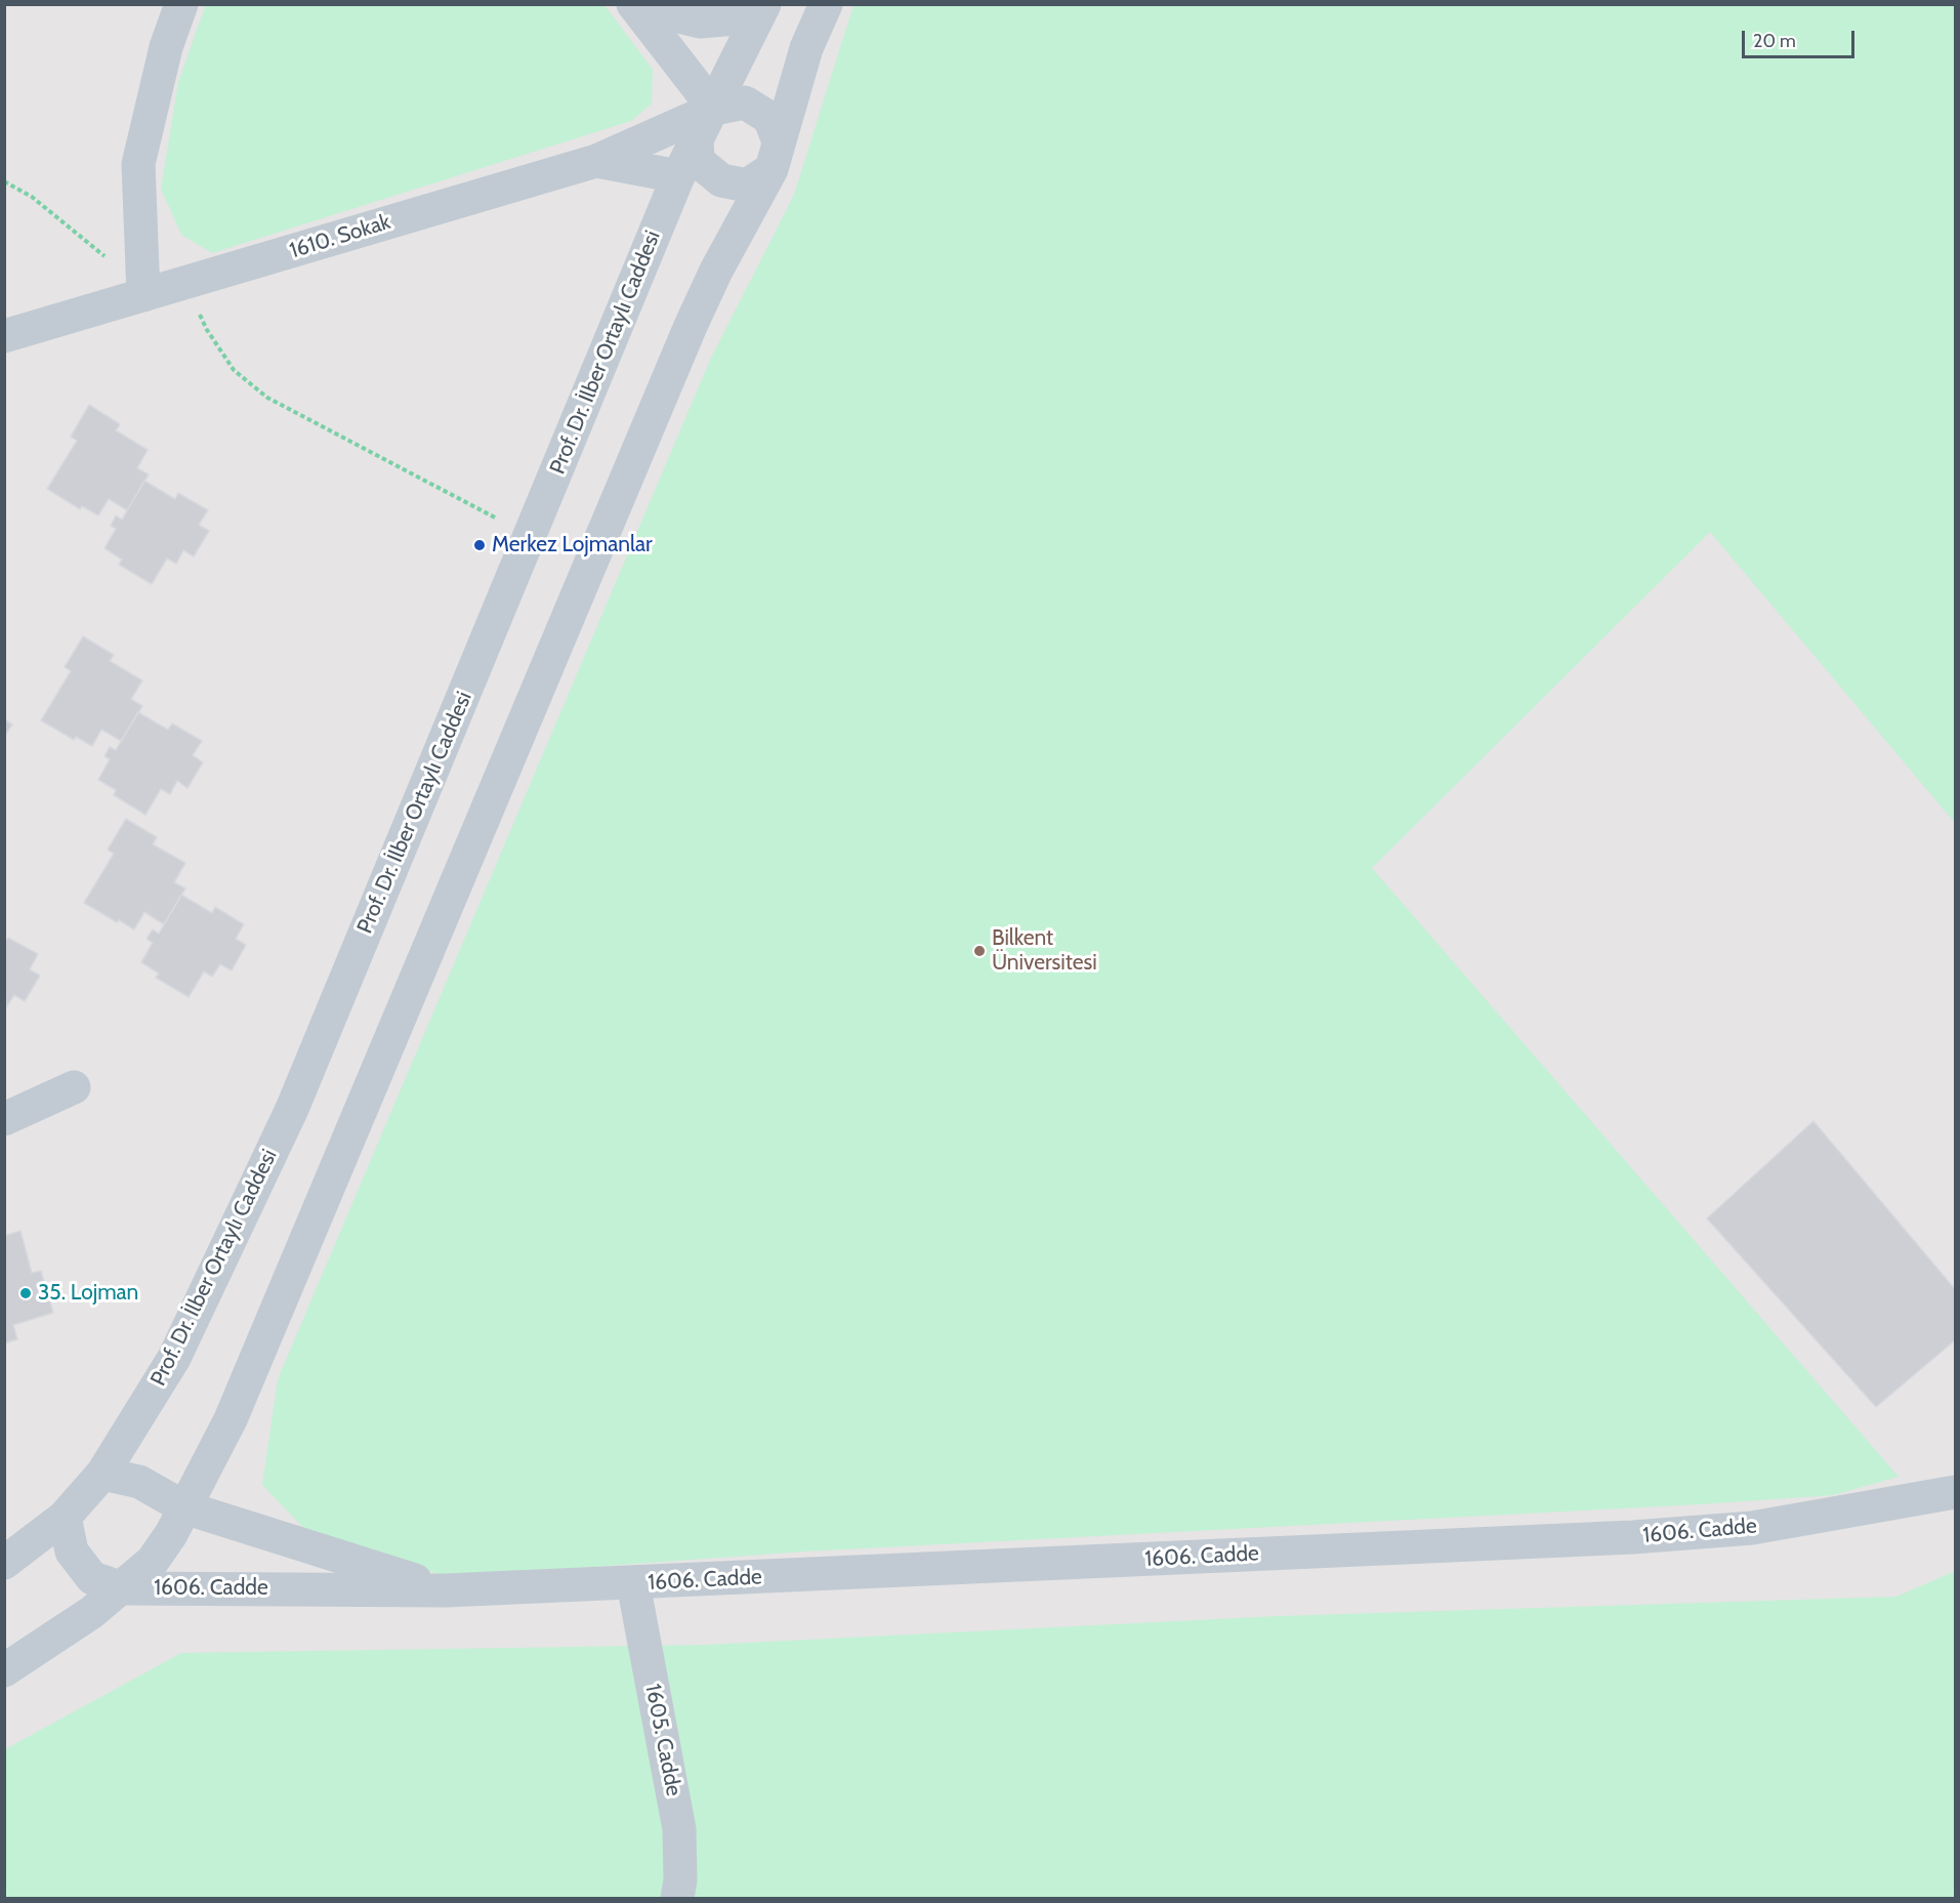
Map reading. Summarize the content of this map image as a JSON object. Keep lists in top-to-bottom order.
{
  "streets": {
    "street": [
      "1610. Sokak",
      "Prof. Dr. İlber Ortaylı Caddesi",
      "1606. Cadde",
      "1605. Cadde"
    ]
  },
  "crossings": [
    ["1610. Sokak", "Prof. Dr. İlber Ortaylı Caddesi"],
    ["Prof. Dr. İlber Ortaylı Caddesi", "1606. Cadde"],
    ["1606. Cadde", "1605. Cadde"]
  ],
  "places": ["Merkez Lojmanlar", "Bilkent Üniversitesi", "35. Lojman"],
  "scale_bar": "20 m"
}
